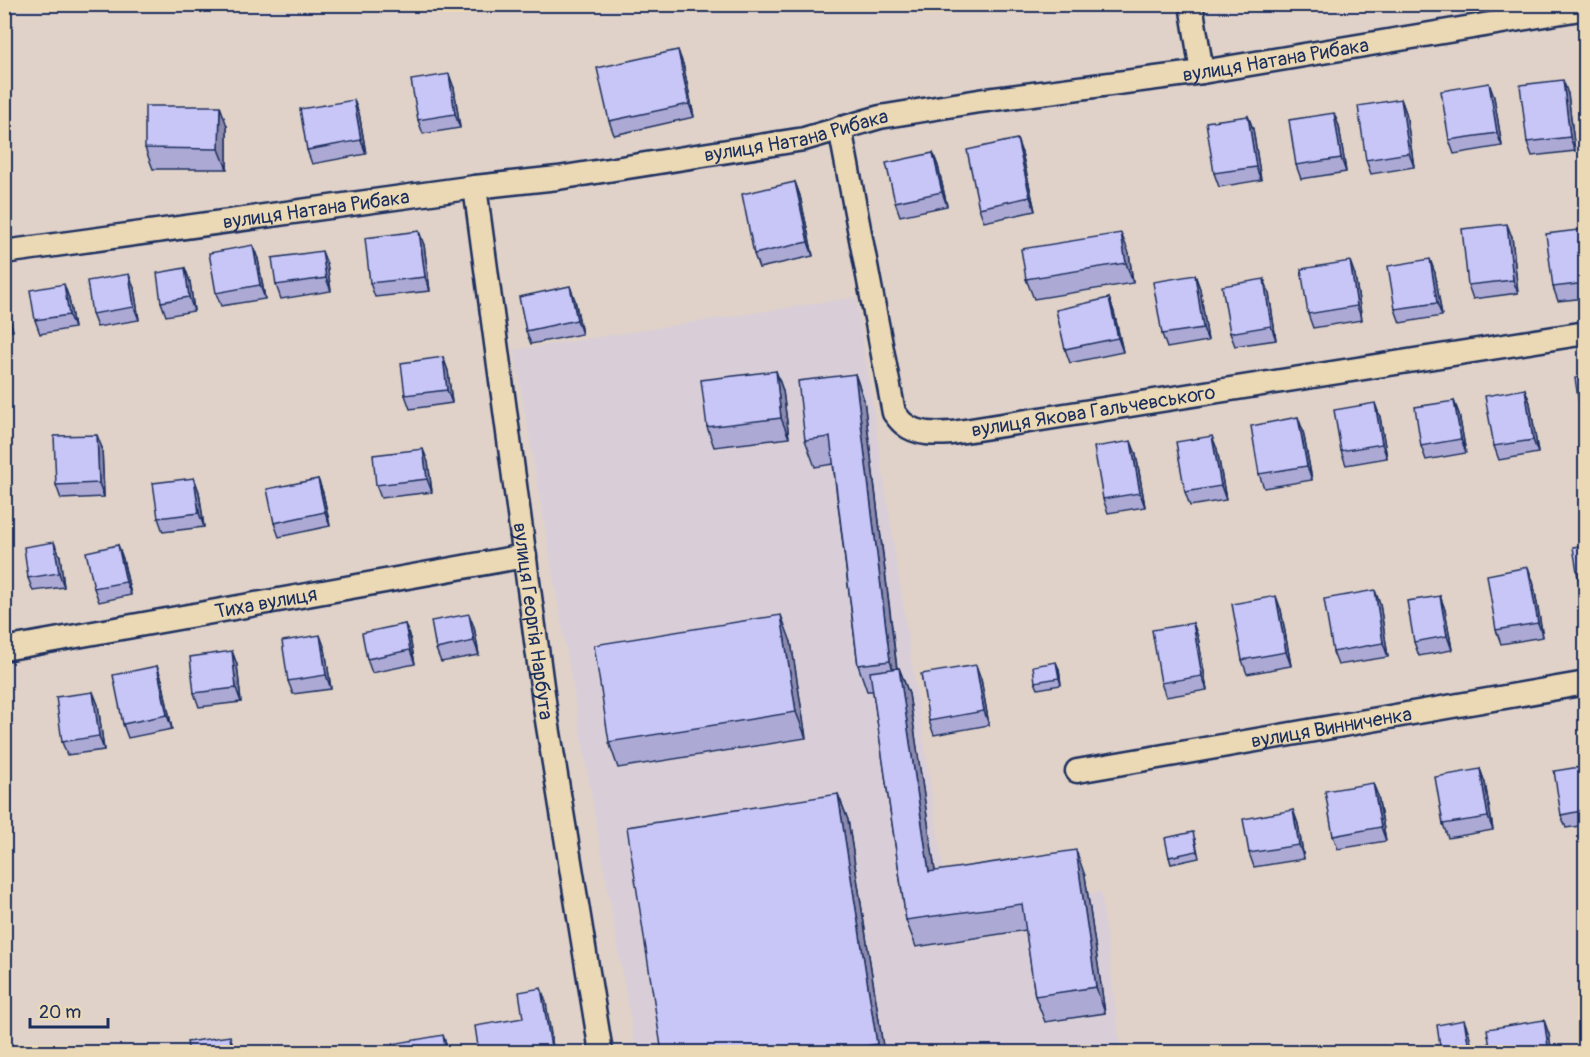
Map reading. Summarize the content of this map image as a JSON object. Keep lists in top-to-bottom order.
{
  "streets": {
    "street": [
      "вулиця Натана Рибака",
      "вулиця Якова Гальчевського",
      "Тиха вулиця",
      "вулиця Георгія Нарбута",
      "вулиця Винниченка"
    ]
  },
  "crossings": [
    ["вулиця Натана Рибака", "вулиця Якова Гальчевського"],
    ["вулиця Натана Рибака", "вулиця Георгія Нарбута"],
    ["Тиха вулиця", "вулиця Георгія Нарбута"]
  ],
  "scale_bar": "20 m"
}
